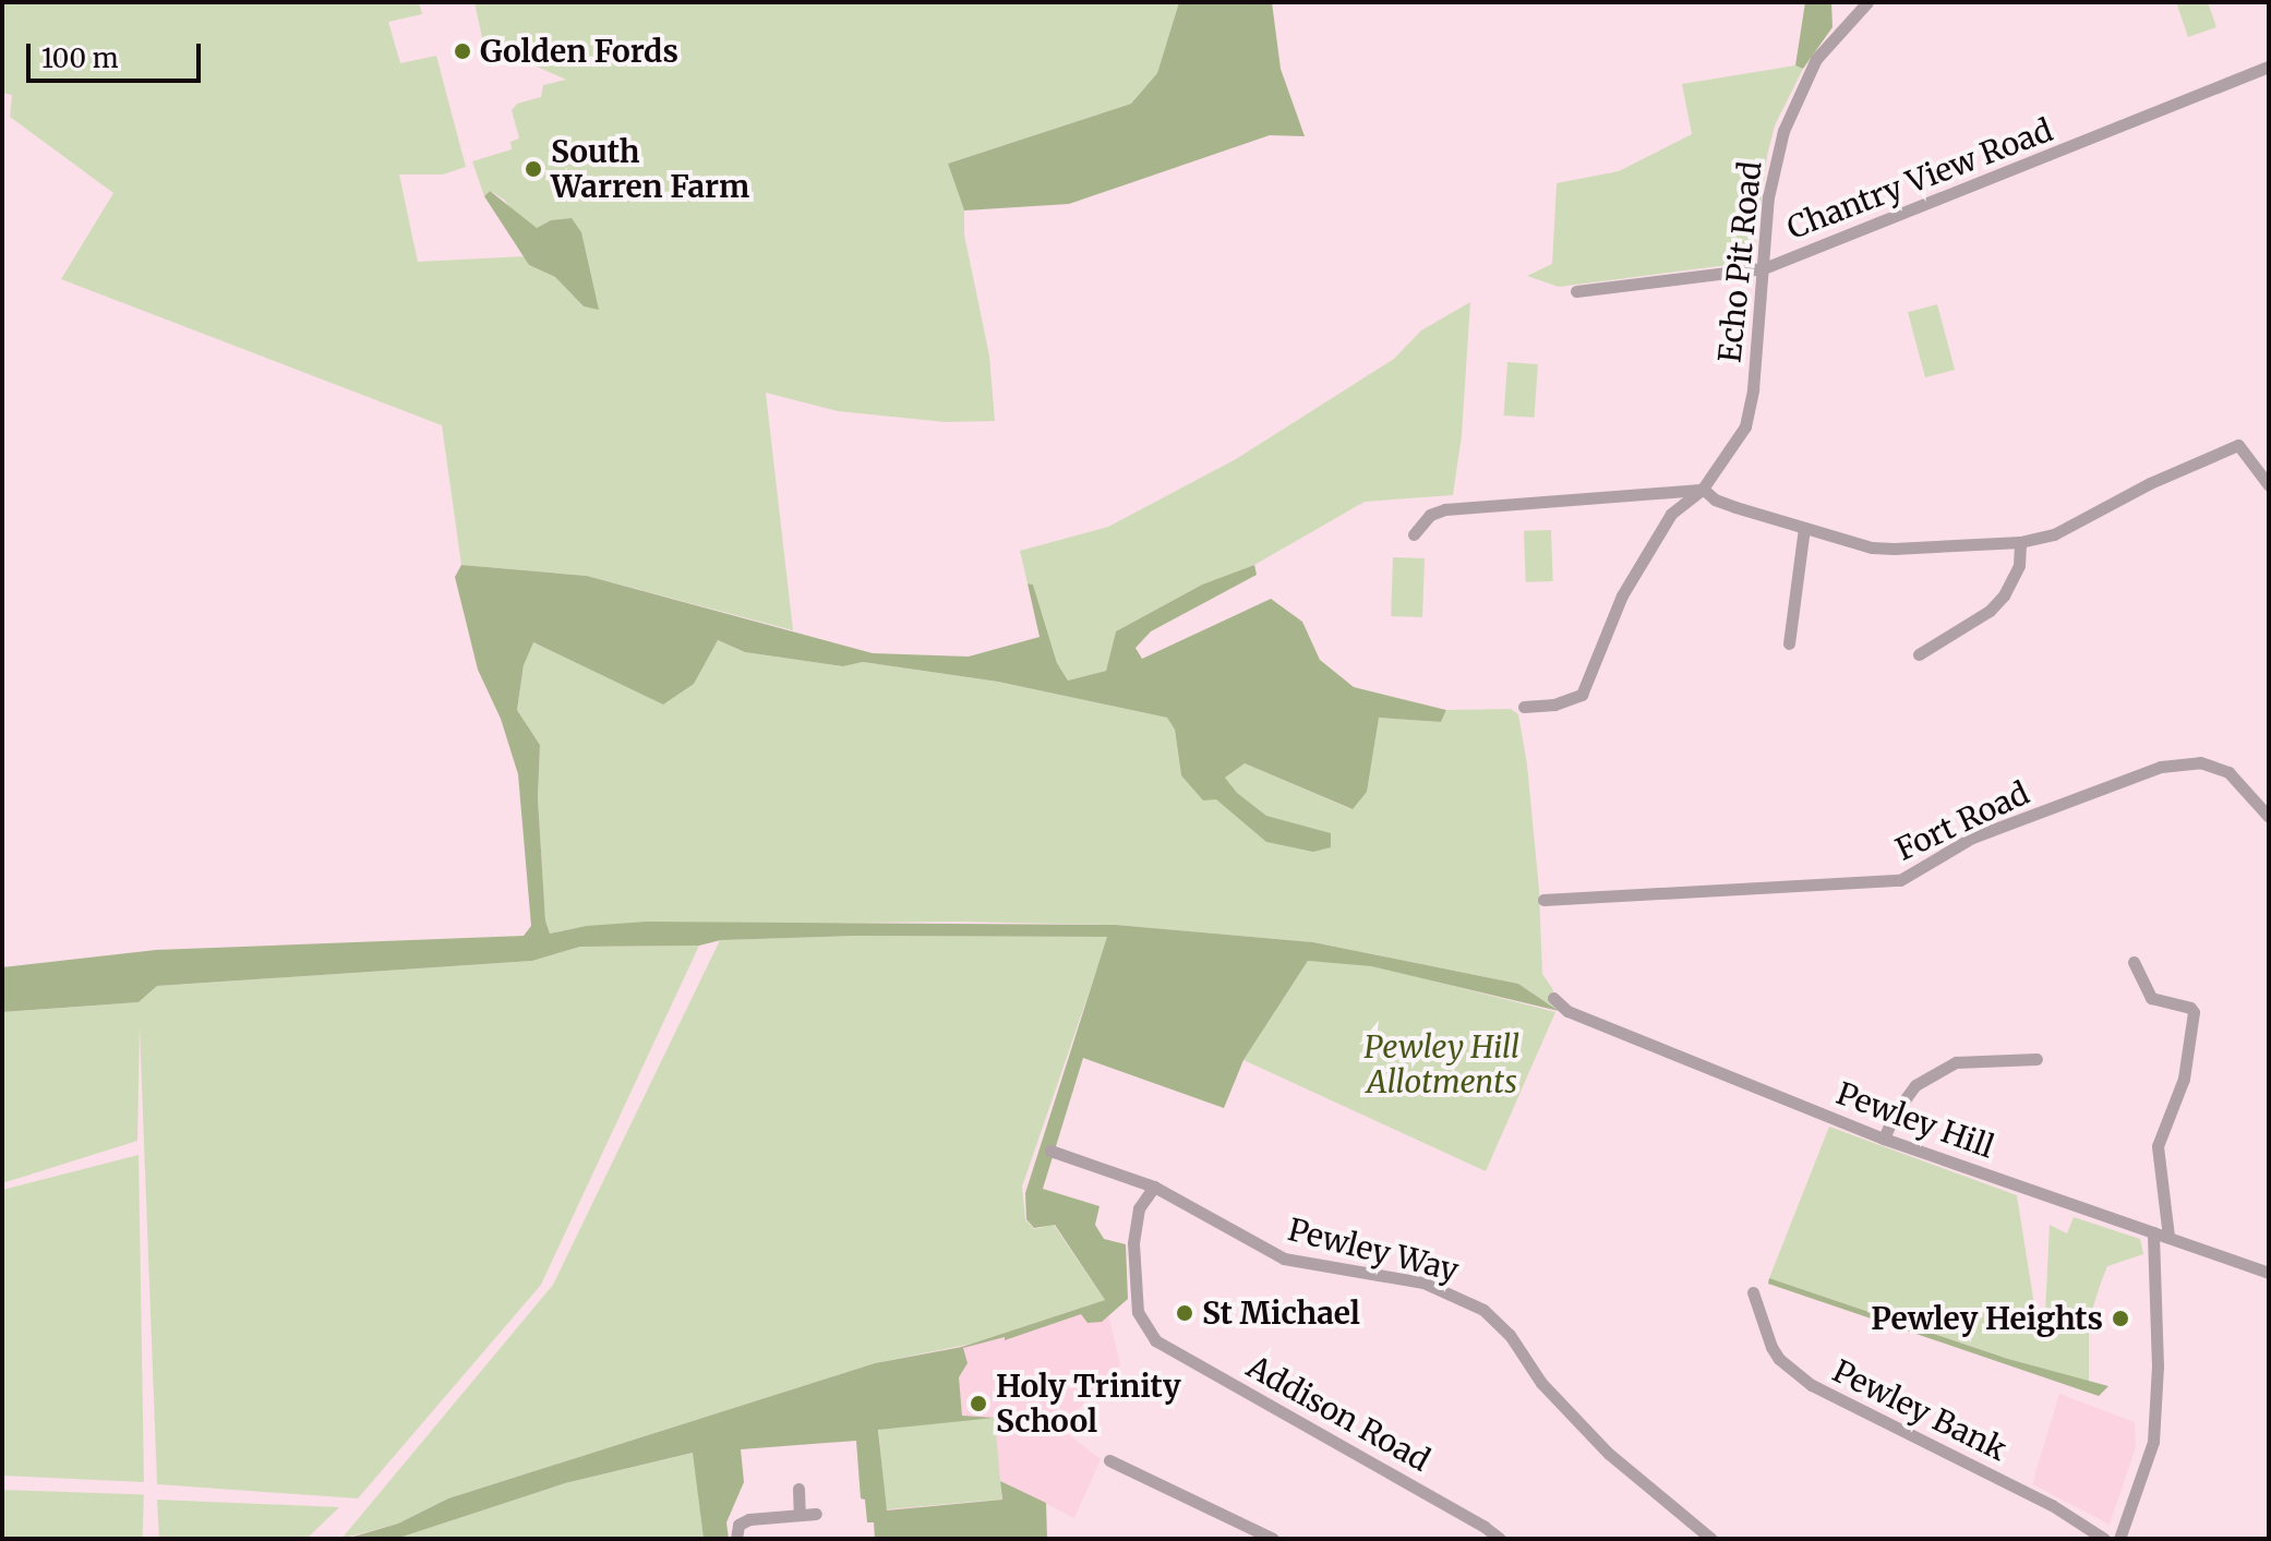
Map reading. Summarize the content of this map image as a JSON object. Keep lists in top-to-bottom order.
{
  "streets": {
    "street": [
      "Chantry View Road",
      "Echo Pit Road",
      "Fort Road",
      "Pewley Hill",
      "Pewley Way",
      "Pewley Bank",
      "Addison Road"
    ]
  },
  "crossings": [
    ["Chantry View Road", "Echo Pit Road"],
    ["Pewley Way", "Addison Road"]
  ],
  "parks": ["Pewley Hill Allotments"],
  "places": [
    "Golden Fords",
    "South Warren Farm",
    "St Michael",
    "Pewley Heights",
    "Holy Trinity School"
  ],
  "scale_bar": "100 m"
}
